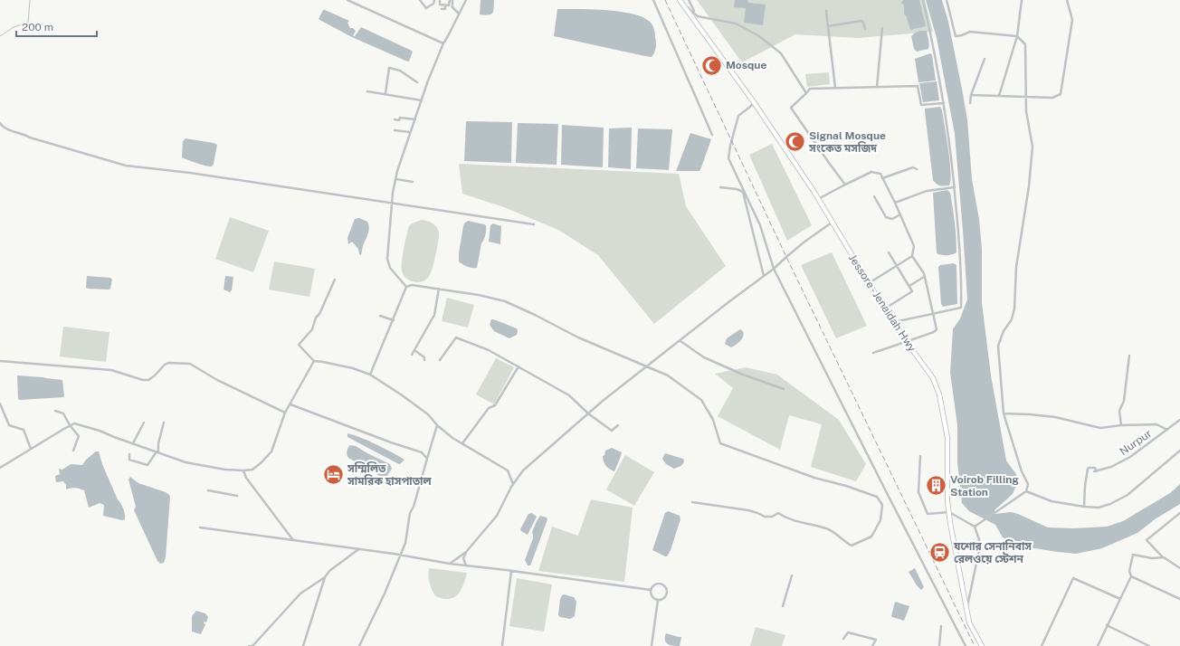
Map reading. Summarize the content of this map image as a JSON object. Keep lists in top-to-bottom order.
{
  "streets": {
    "highway": ["Jessore - Jenaidah Hwy"],
    "street": ["Nurpur"]
  },
  "places": {
    "mosque": ["Mosque", "Signal Mosque সংকেত মসজিদ"],
    "hotel": ["সম্মিলিত সামরিক হাসপাতাল"],
    "building": ["Voirob Filling Station"],
    "station": ["যশোর সেনানিবাস রেলওয়ে স্টেশন"]
  },
  "scale_bar": "200 m"
}
